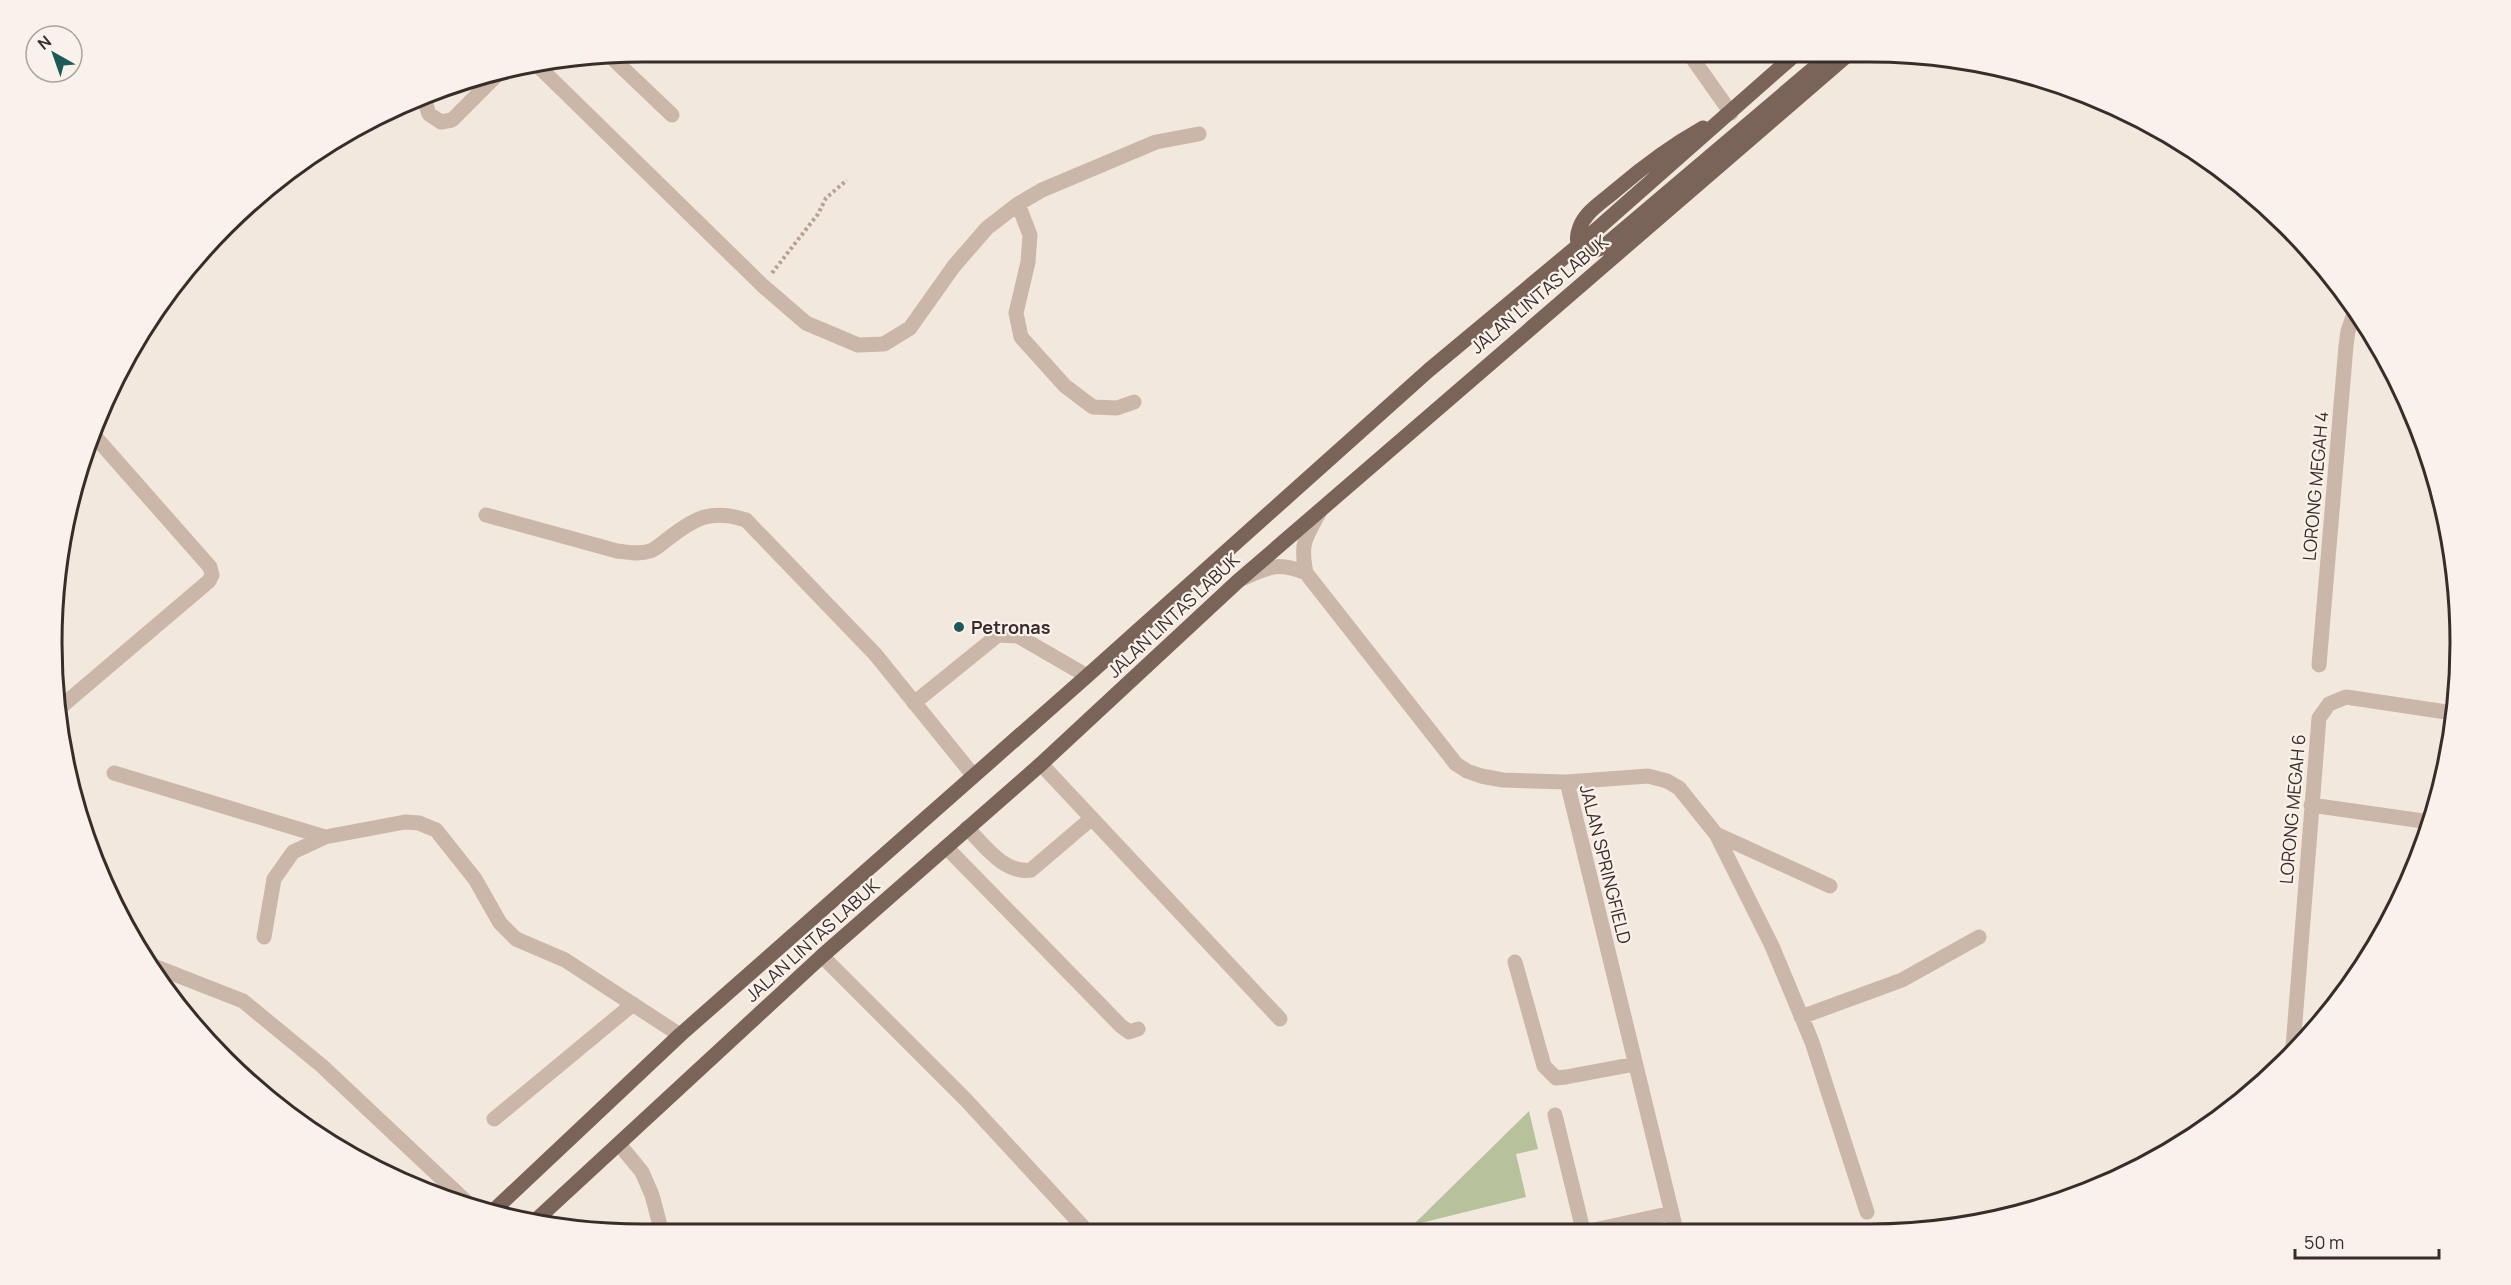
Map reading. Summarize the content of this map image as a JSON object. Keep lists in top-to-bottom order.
{
  "streets": {
    "main road": ["JALAN LINTAS LABUK"],
    "street": ["LORONG MEGAH 4", "LORONG MEGAH 6", "JALAN SPRINGFIELD"]
  },
  "places": ["Petronas"],
  "scale_bar": "50 m",
  "north": "top left"
}
